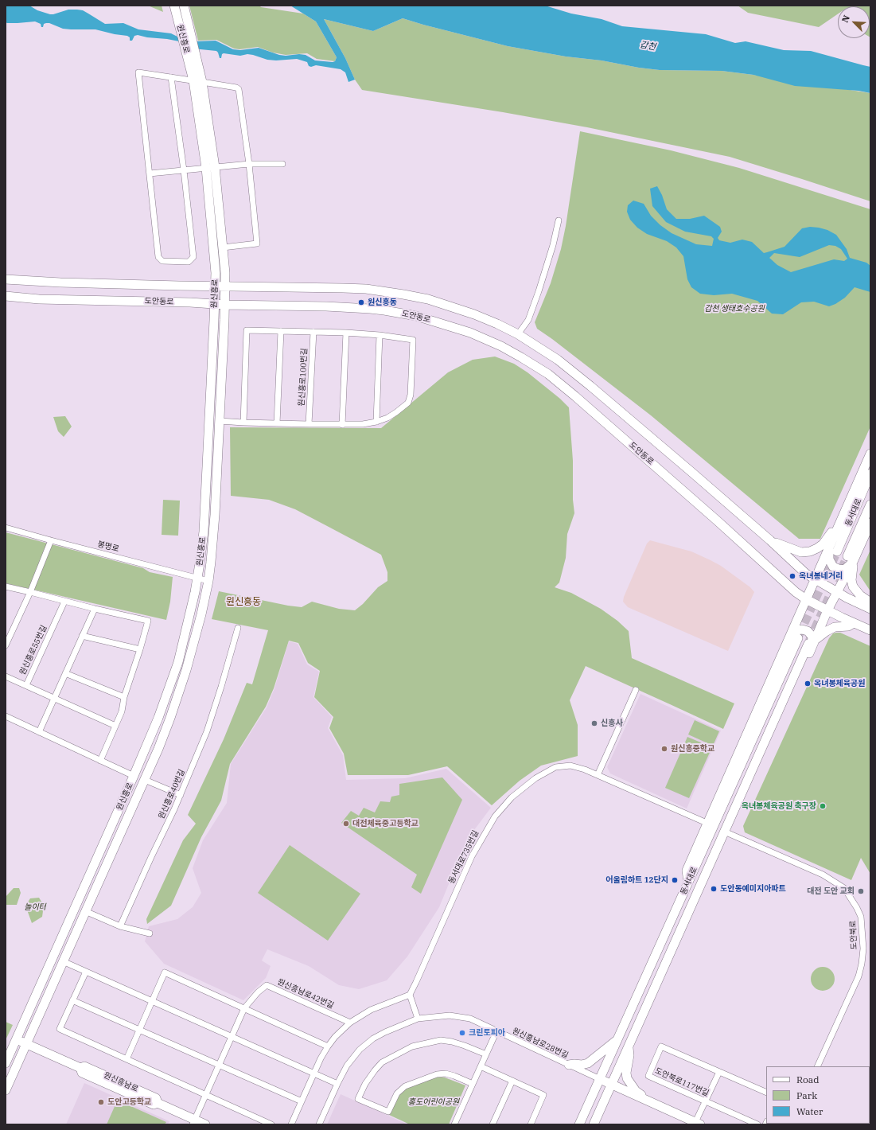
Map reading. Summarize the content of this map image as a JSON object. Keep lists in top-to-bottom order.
{
  "streets": {
    "street": [
      "원신흥로",
      "도안동로",
      "원신흥로100번길",
      "동서대로",
      "봉명로",
      "원신흥로55번길",
      "원신흥로40번길",
      "동서대로735번길",
      "도안북로",
      "원신흥남로42번길",
      "원신흥남로28번길",
      "원신흥남로",
      "도안북로117번길"
    ]
  },
  "crossings": [
    ["원신흥로", "도안동로"],
    ["원신흥로", "봉명로"],
    ["원신흥로", "원신흥남로"],
    ["동서대로", "원신흥남로28번길"],
    ["원신흥남로42번길", "원신흥남로"]
  ],
  "districts": ["원신흥동"],
  "water": ["갑천"],
  "parks": ["갑천 생태호수공원", "놀이터", "홍도어린이공원"],
  "places": [
    "원신흥동",
    "옥녀봉네거리",
    "옥녀봉체육공원",
    "신흥사",
    "원신흥중학교",
    "옥녀봉체육공원 축구장",
    "대전체육중고등학교",
    "어울림하트 12단지",
    "도안동예미지아파트",
    "대전 도안 교회",
    "크린토피아",
    "도안고등학교"
  ],
  "legend": ["Road", "Park", "Water"],
  "north": "top left"
}
